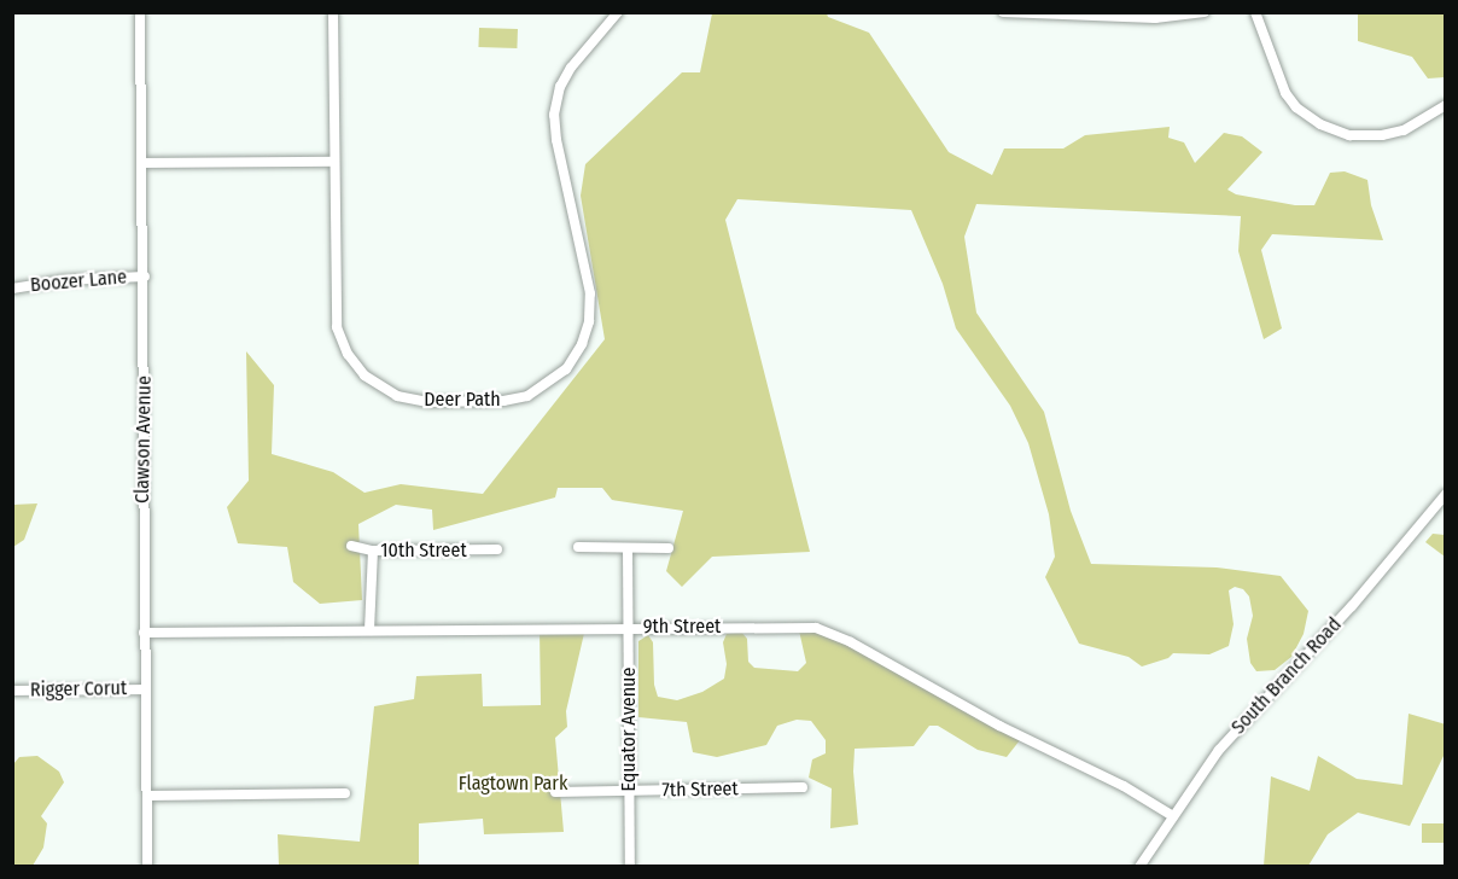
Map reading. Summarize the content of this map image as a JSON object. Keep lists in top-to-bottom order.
{
  "streets": {
    "street": [
      "Boozer Lane",
      "Deer Path",
      "Clawson Avenue",
      "10th Street",
      "9th Street",
      "South Branch Road",
      "Rigger Corut",
      "Equator Avenue",
      "7th Street"
    ]
  },
  "crossings": [
    ["Boozer Lane", "Clawson Avenue"],
    ["Clawson Avenue", "9th Street"],
    ["Clawson Avenue", "Rigger Corut"],
    ["9th Street", "South Branch Road"],
    ["9th Street", "Equator Avenue"],
    ["Equator Avenue", "7th Street"]
  ],
  "parks": ["Flagtown Park"]
}
